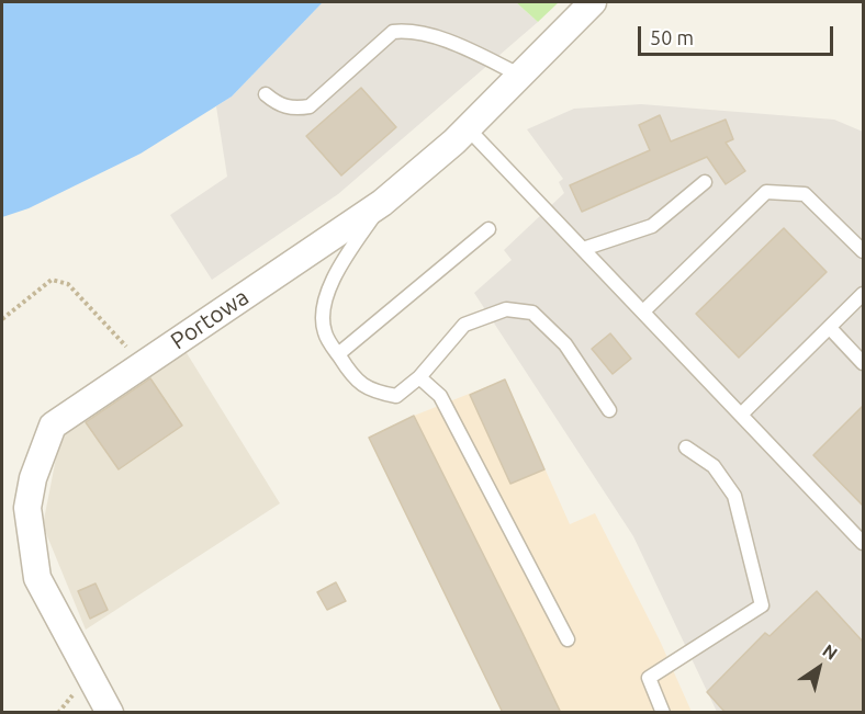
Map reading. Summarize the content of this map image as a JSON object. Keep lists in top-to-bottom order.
{
  "streets": {
    "street": ["Portowa"]
  },
  "scale_bar": "50 m",
  "north": "top right"
}
